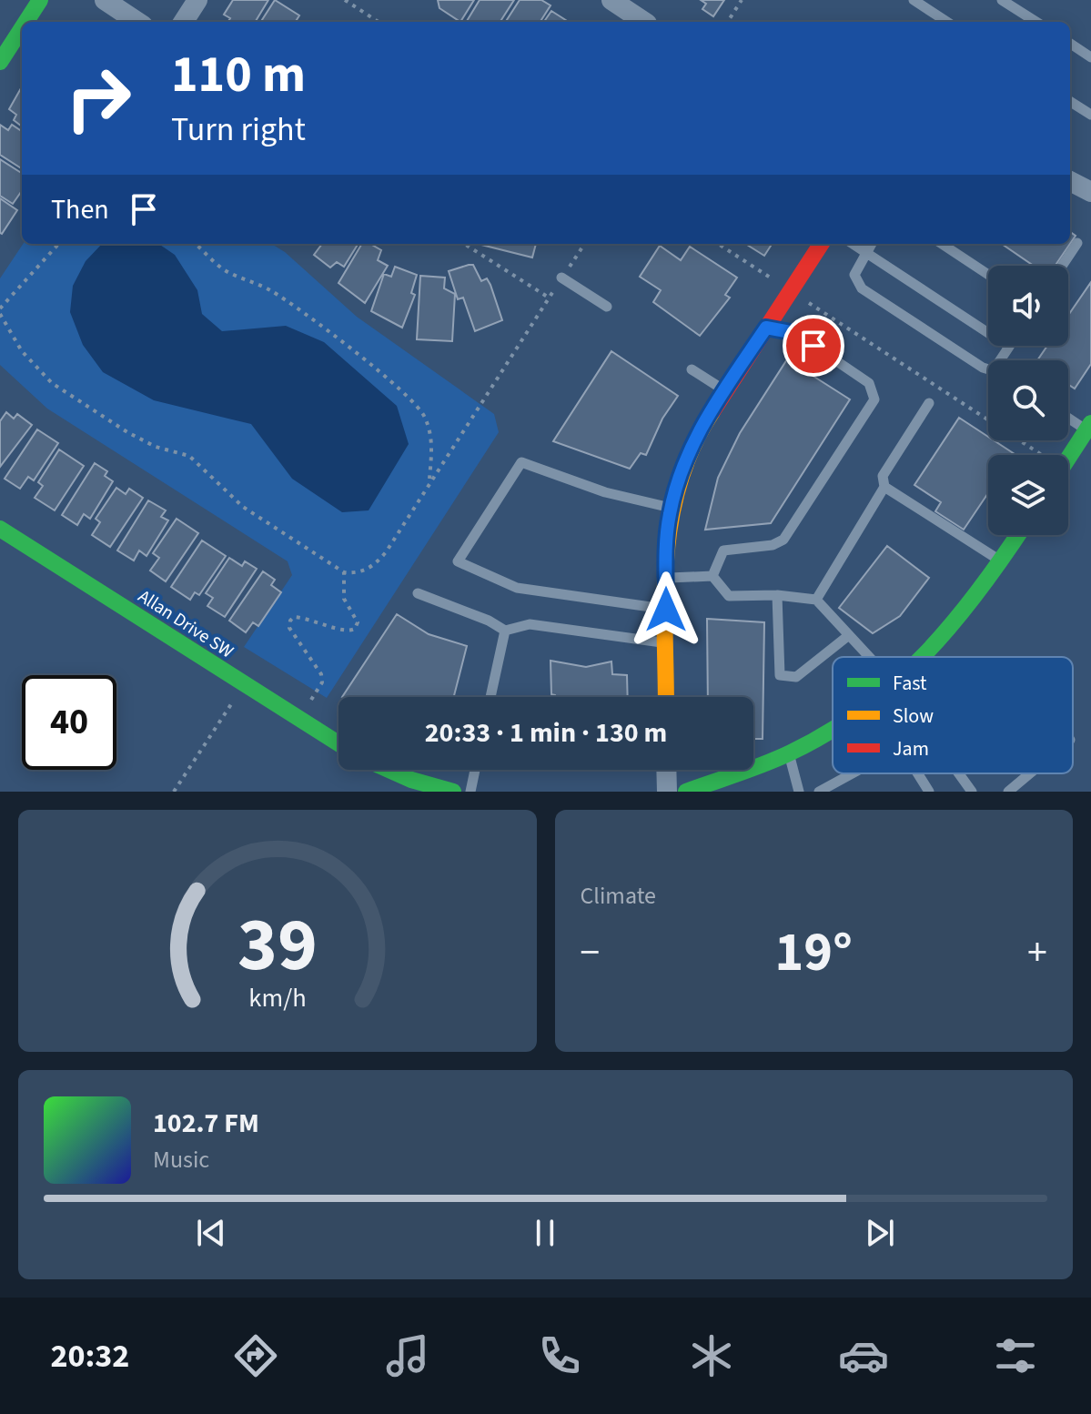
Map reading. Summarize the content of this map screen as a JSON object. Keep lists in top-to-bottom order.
{
  "streets": {
    "street": ["Allan Drive SW"]
  },
  "legend": ["Fast", "Slow", "Jam"],
  "page": {
    "turn": ["110 m", "Turn right"],
    "then": "Then",
    "limit": "40",
    "trip": "20:33 · 1 min · 130 m",
    "tile": "Climate",
    "heat": ["−", "19°", "+"],
    "song": ["102.7 FM", "Music"],
    "tabs": "20:32",
    "gauge": ["39", "km/h"]
  }
}
